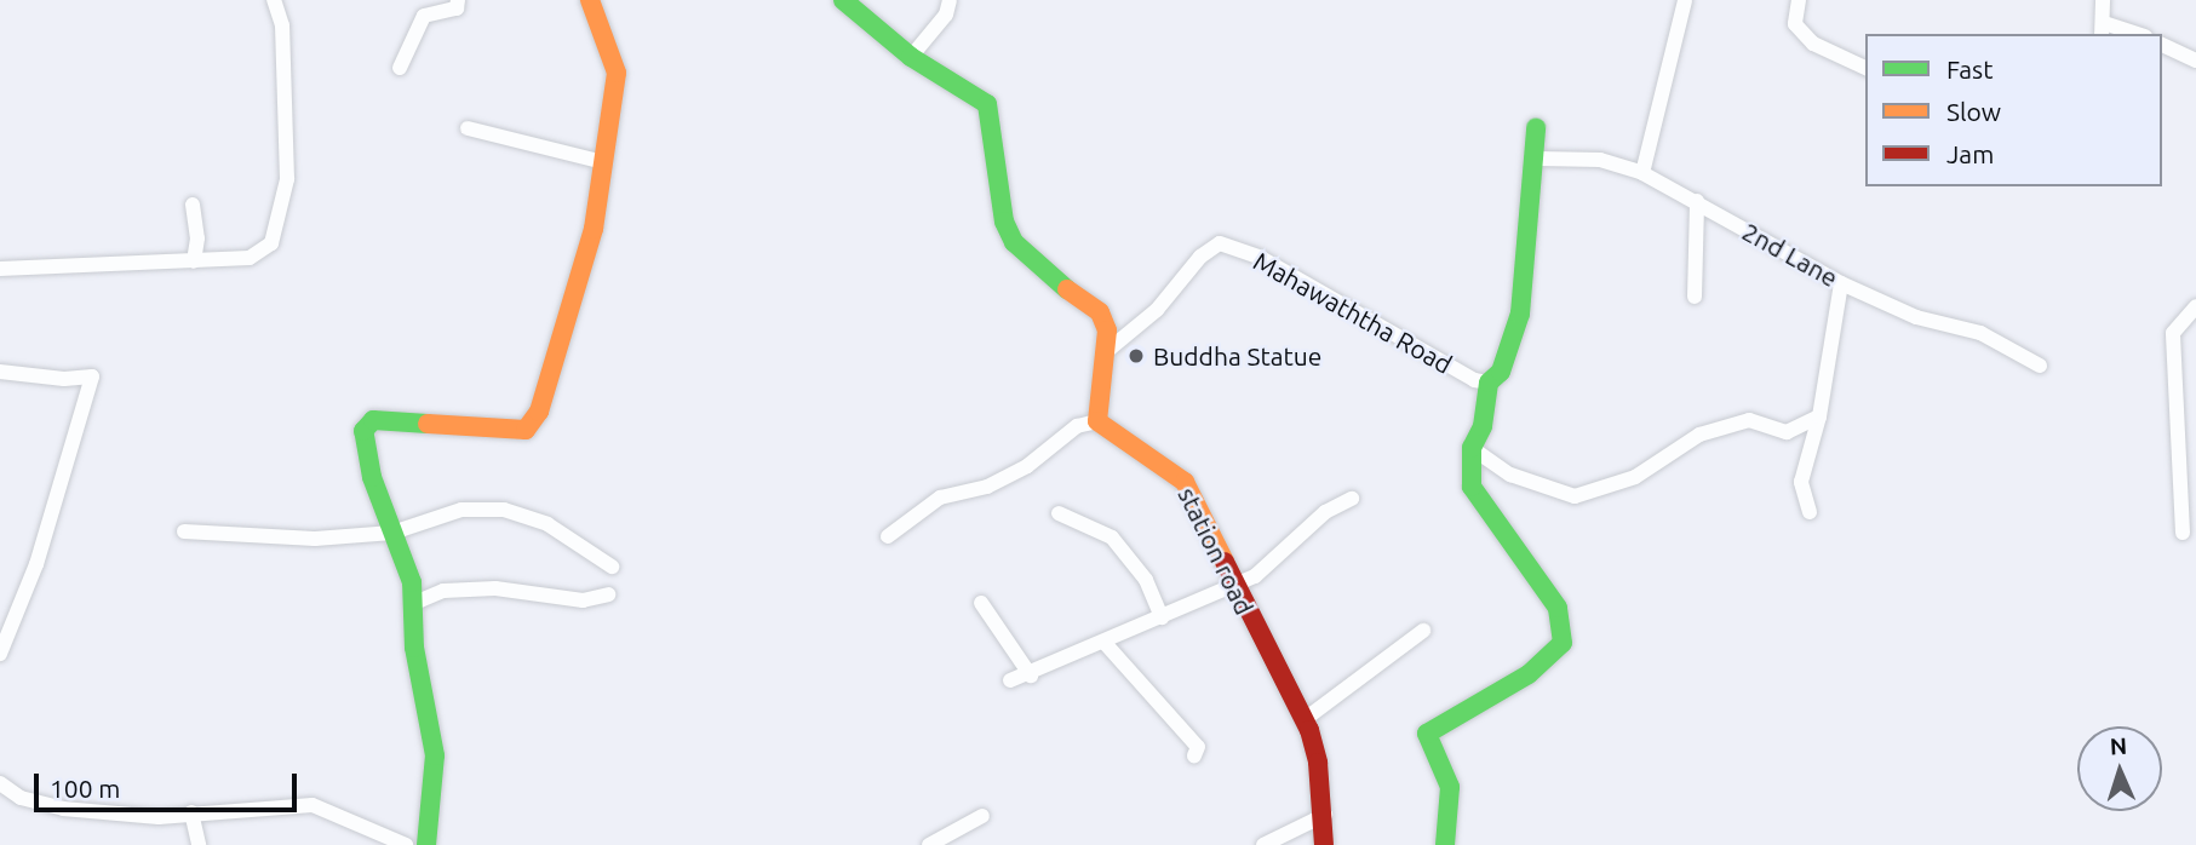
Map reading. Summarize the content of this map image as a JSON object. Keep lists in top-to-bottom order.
{
  "streets": {
    "street": ["2nd Lane", "Mahawaththa Road", "station road"]
  },
  "places": ["Buddha Statue"],
  "legend": ["Fast", "Slow", "Jam"],
  "scale_bar": "100 m",
  "north": "top"
}
